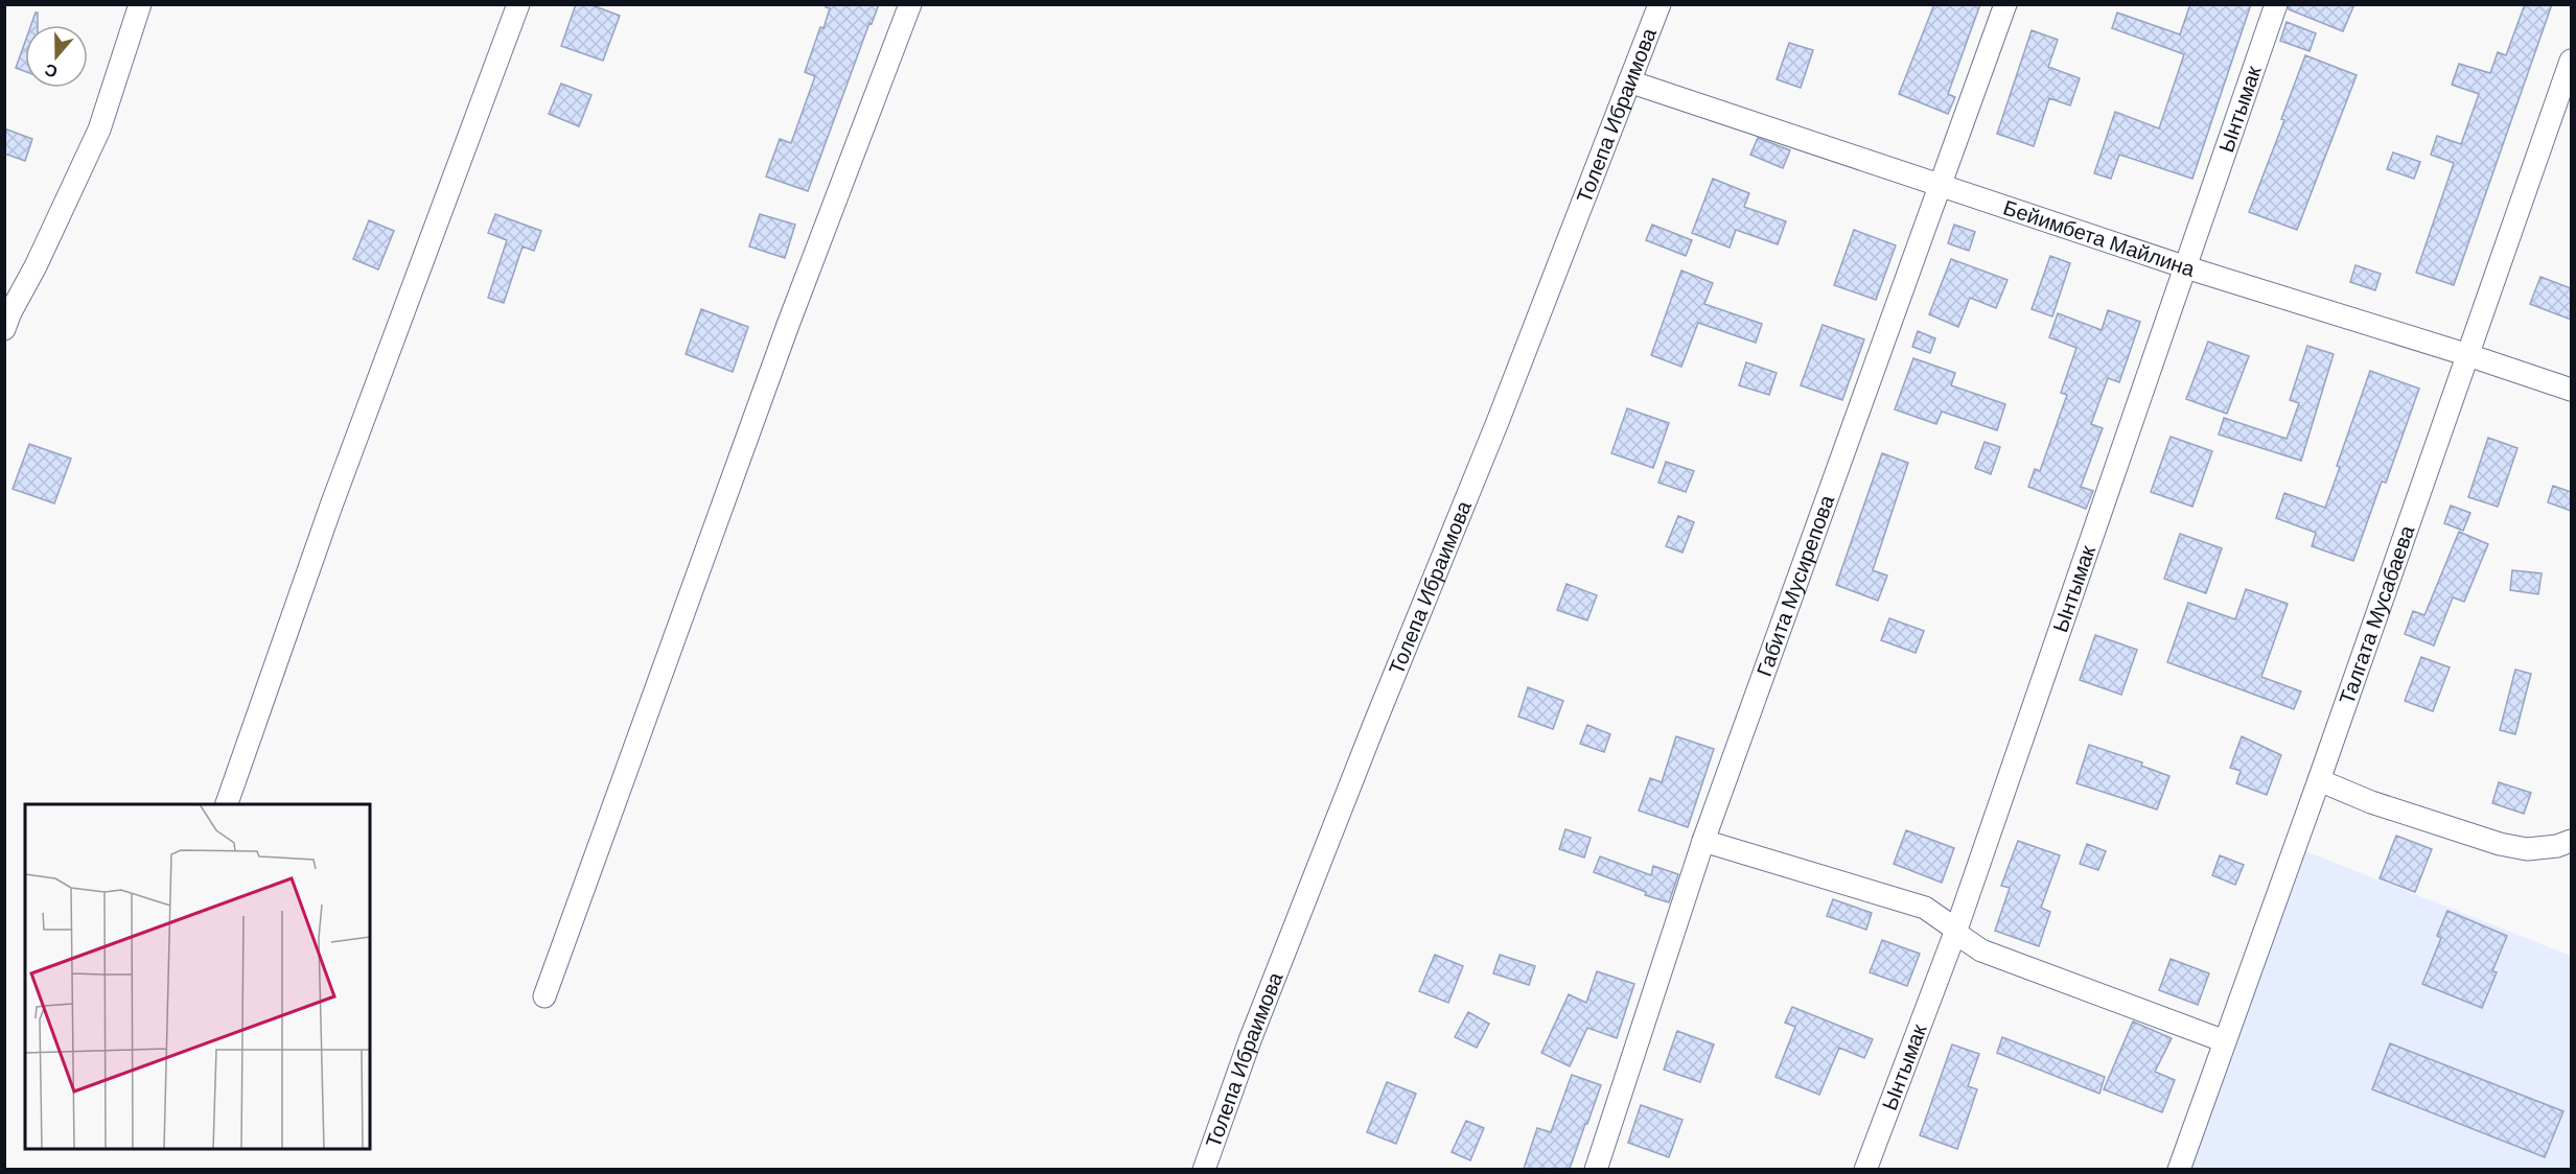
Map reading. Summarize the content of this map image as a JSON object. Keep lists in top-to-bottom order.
{
  "streets": {
    "street": [
      "Ынтымак",
      "Толепа Ибраимова",
      "Бейимбета Майлина",
      "Габита Мусирепова",
      "Талгата Мусабаева"
    ]
  },
  "crossings": [
    ["Ынтымак", "Бейимбета Майлина"],
    ["Толепа Ибраимова", "Бейимбета Майлина"],
    ["Бейимбета Майлина", "Габита Мусирепова"],
    ["Бейимбета Майлина", "Талгата Мусабаева"]
  ],
  "north": "bottom"
}
